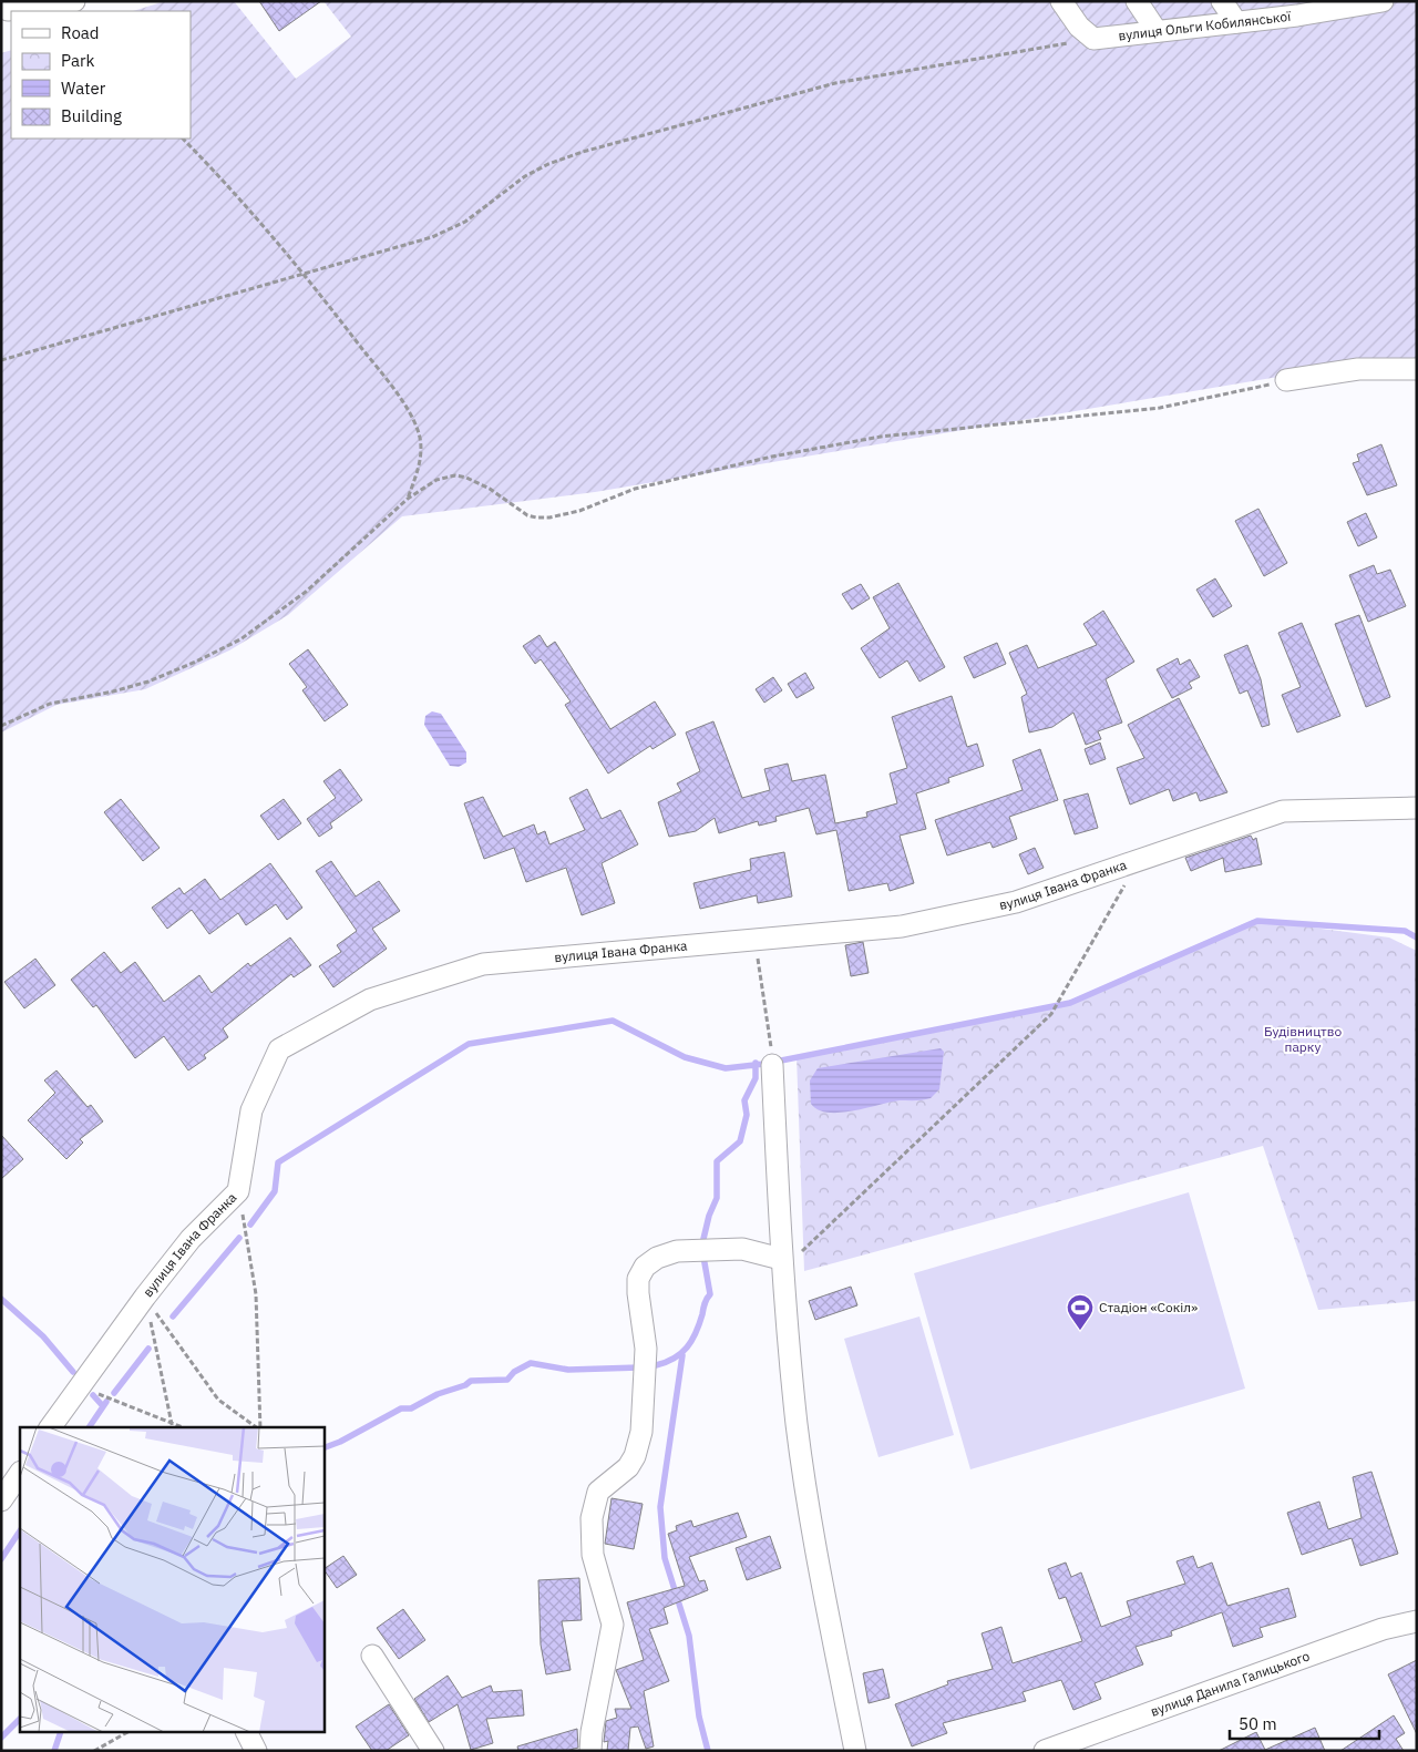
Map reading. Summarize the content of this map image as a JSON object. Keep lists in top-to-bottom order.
{
  "streets": {
    "street": ["вулиця Ольги Кобилянської", "вулиця Івана Франка", "вулиця Данила Галицького"]
  },
  "parks": ["Будівництво парку"],
  "places": {
    "sports": ["Стадіон «Сокіл»"]
  },
  "legend": [
    "Road",
    "Park",
    "Water",
    "Building"
  ],
  "scale_bar": "50 m"
}
